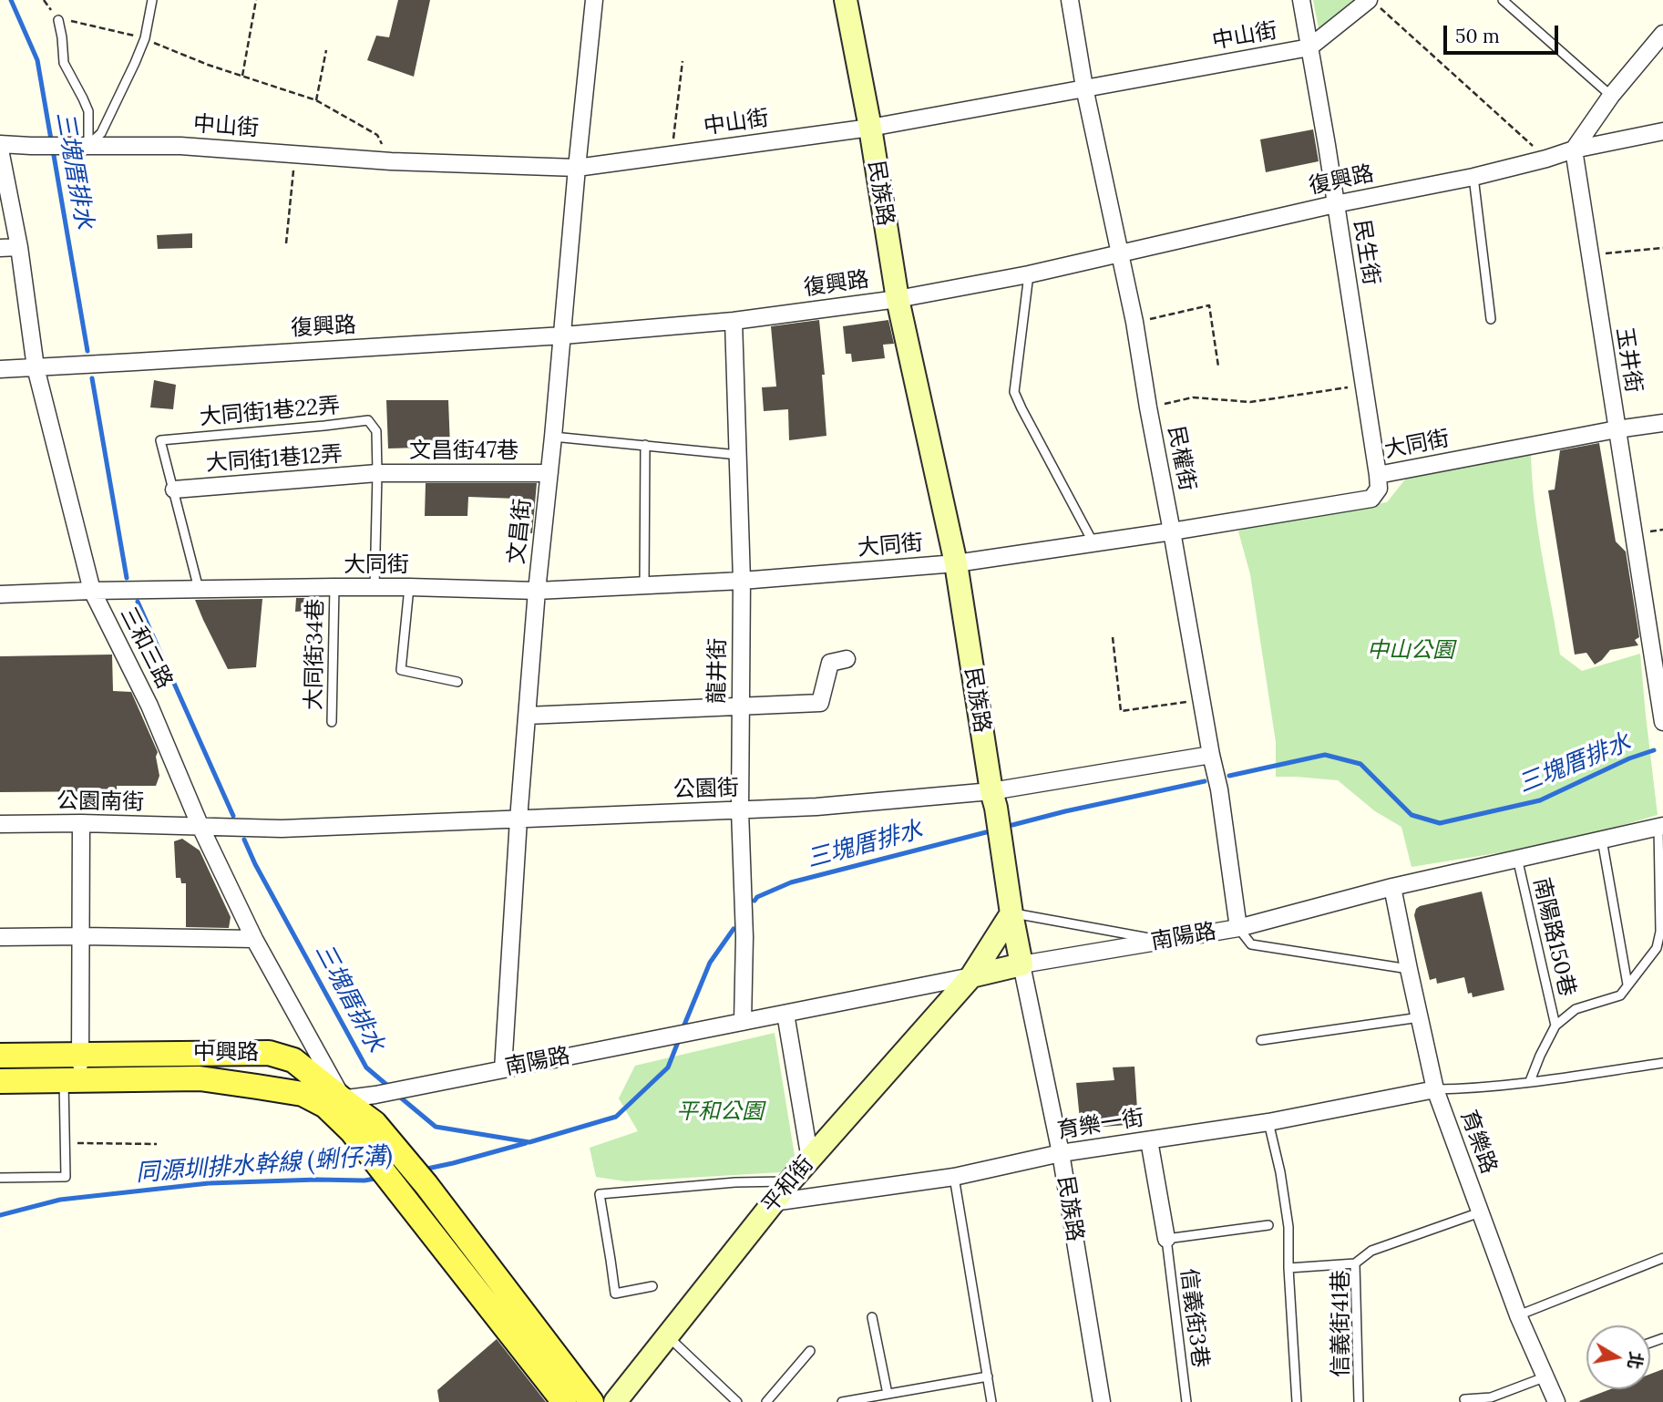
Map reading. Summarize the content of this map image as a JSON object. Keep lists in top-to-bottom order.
{
  "streets": {
    "main road": [
      "民族路",
      "南陽路",
      "中興路",
      "平和街"
    ],
    "street": [
      "中山街",
      "復興路",
      "民生街",
      "玉井街",
      "大同街",
      "文昌街47巷",
      "民權街",
      "大同街1巷12弄",
      "文昌街",
      "三和三路",
      "龍井街",
      "公園街",
      "公園南街",
      "育樂一街",
      "育樂路"
    ],
    "lane": [
      "大同街1巷22弄",
      "大同街34巷",
      "南陽路150巷",
      "信義街3巷",
      "信義街41巷"
    ]
  },
  "crossings": [
    ["中山街", "民族路"],
    ["中山街", "民生街"],
    ["中山街", "民權街"],
    ["中山街", "文昌街"],
    ["復興路", "民族路"],
    ["復興路", "民生街"],
    ["復興路", "玉井街"],
    ["復興路", "民權街"],
    ["復興路", "文昌街"],
    ["復興路", "三和三路"],
    ["復興路", "龍井街"],
    ["民族路", "大同街"],
    ["民族路", "公園街"],
    ["民族路", "南陽路"],
    ["民族路", "育樂一街"],
    ["民族路", "平和街"],
    ["民生街", "大同街"],
    ["玉井街", "大同街"],
    ["大同街1巷22弄", "文昌街47巷"],
    ["大同街1巷22弄", "大同街1巷12弄"],
    ["大同街", "民權街"],
    ["大同街", "文昌街"],
    ["大同街", "三和三路"],
    ["大同街", "大同街34巷"],
    ["大同街", "龍井街"],
    ["文昌街47巷", "大同街1巷12弄"],
    ["文昌街47巷", "文昌街"],
    ["民權街", "公園街"],
    ["民權街", "南陽路"],
    ["文昌街", "公園街"],
    ["文昌街", "南陽路"],
    ["三和三路", "公園街"],
    ["三和三路", "公園南街"],
    ["三和三路", "南陽路"],
    ["三和三路", "中興路"],
    ["龍井街", "公園街"],
    ["龍井街", "南陽路"],
    ["公園街", "公園南街"],
    ["南陽路", "南陽路150巷"],
    ["南陽路", "中興路"],
    ["南陽路", "育樂路"],
    ["南陽路", "平和街"],
    ["育樂一街", "育樂路"],
    ["育樂一街", "平和街"],
    ["育樂路", "信義街41巷"]
  ],
  "water": ["三塊厝排水", "同源圳排水幹線 (蜊仔溝)"],
  "parks": ["中山公園", "平和公園"],
  "scale_bar": "50 m",
  "north": "right"
}
